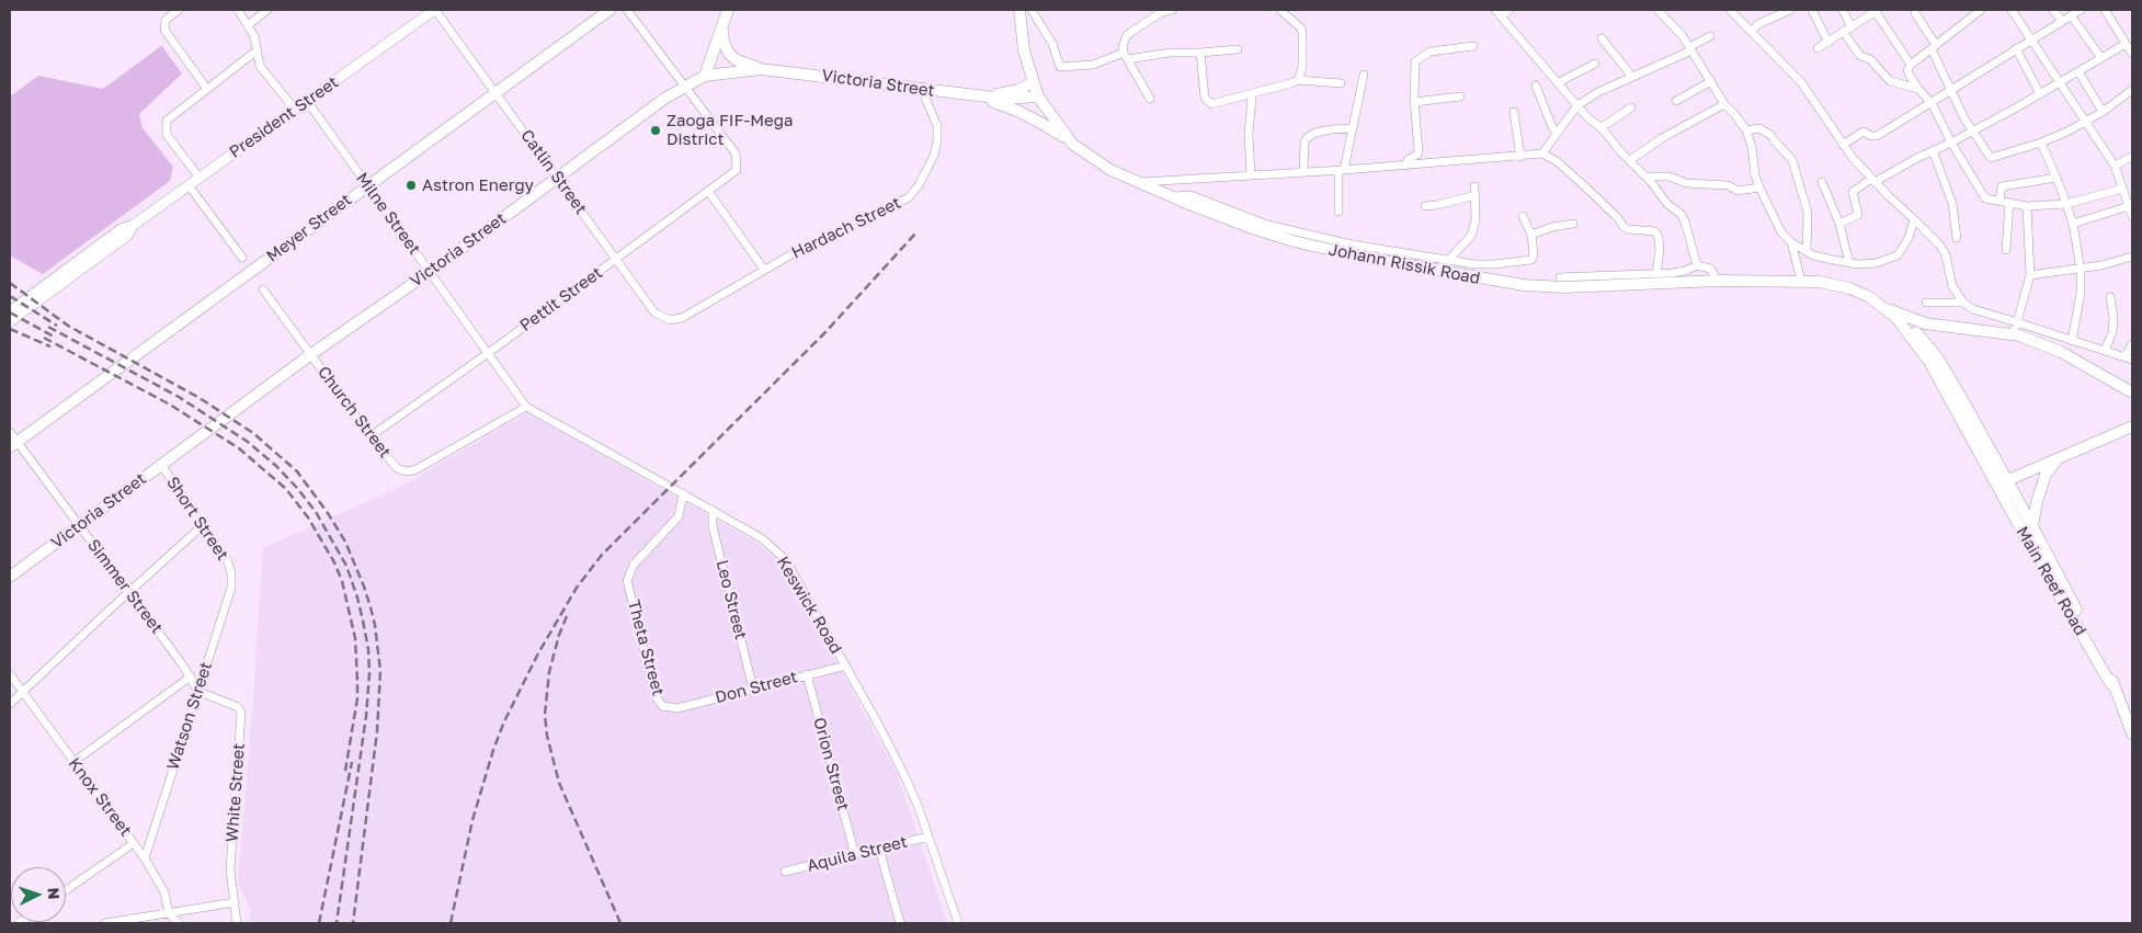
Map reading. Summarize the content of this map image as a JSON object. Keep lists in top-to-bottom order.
{
  "streets": {
    "main road": [
      "Victoria Street",
      "Meyer Street",
      "Johann Rissik Road",
      "Main Reef Road"
    ],
    "street": [
      "President Street",
      "Catlin Street",
      "Milne Street",
      "Hardach Street",
      "Pettit Street",
      "Church Street",
      "Short Street",
      "Simmer Street",
      "Leo Street",
      "Keswick Road",
      "Theta Street",
      "Don Street",
      "Watson Street",
      "Orion Street",
      "White Street",
      "Knox Street",
      "Aquila Street"
    ]
  },
  "crossings": [
    ["Victoria Street", "Catlin Street"],
    ["Victoria Street", "Milne Street"],
    ["Victoria Street", "Hardach Street"],
    ["Victoria Street", "Johann Rissik Road"],
    ["Victoria Street", "Pettit Street"],
    ["Victoria Street", "Church Street"],
    ["Victoria Street", "Short Street"],
    ["Victoria Street", "Simmer Street"],
    ["President Street", "Catlin Street"],
    ["President Street", "Milne Street"],
    ["Catlin Street", "Meyer Street"],
    ["Catlin Street", "Hardach Street"],
    ["Catlin Street", "Pettit Street"],
    ["Milne Street", "Meyer Street"],
    ["Milne Street", "Pettit Street"],
    ["Milne Street", "Church Street"],
    ["Milne Street", "Keswick Road"],
    ["Meyer Street", "Simmer Street"],
    ["Johann Rissik Road", "Main Reef Road"],
    ["Pettit Street", "Church Street"],
    ["Church Street", "Keswick Road"],
    ["Short Street", "Watson Street"],
    ["Simmer Street", "Watson Street"],
    ["Simmer Street", "White Street"],
    ["Leo Street", "Keswick Road"],
    ["Leo Street", "Don Street"],
    ["Keswick Road", "Theta Street"],
    ["Keswick Road", "Don Street"],
    ["Keswick Road", "Aquila Street"],
    ["Theta Street", "Don Street"],
    ["Don Street", "Orion Street"],
    ["Watson Street", "White Street"],
    ["Watson Street", "Knox Street"],
    ["Orion Street", "Aquila Street"]
  ],
  "places": ["Zaoga FIF-Mega District", "Astron Energy"],
  "north": "right"
}
